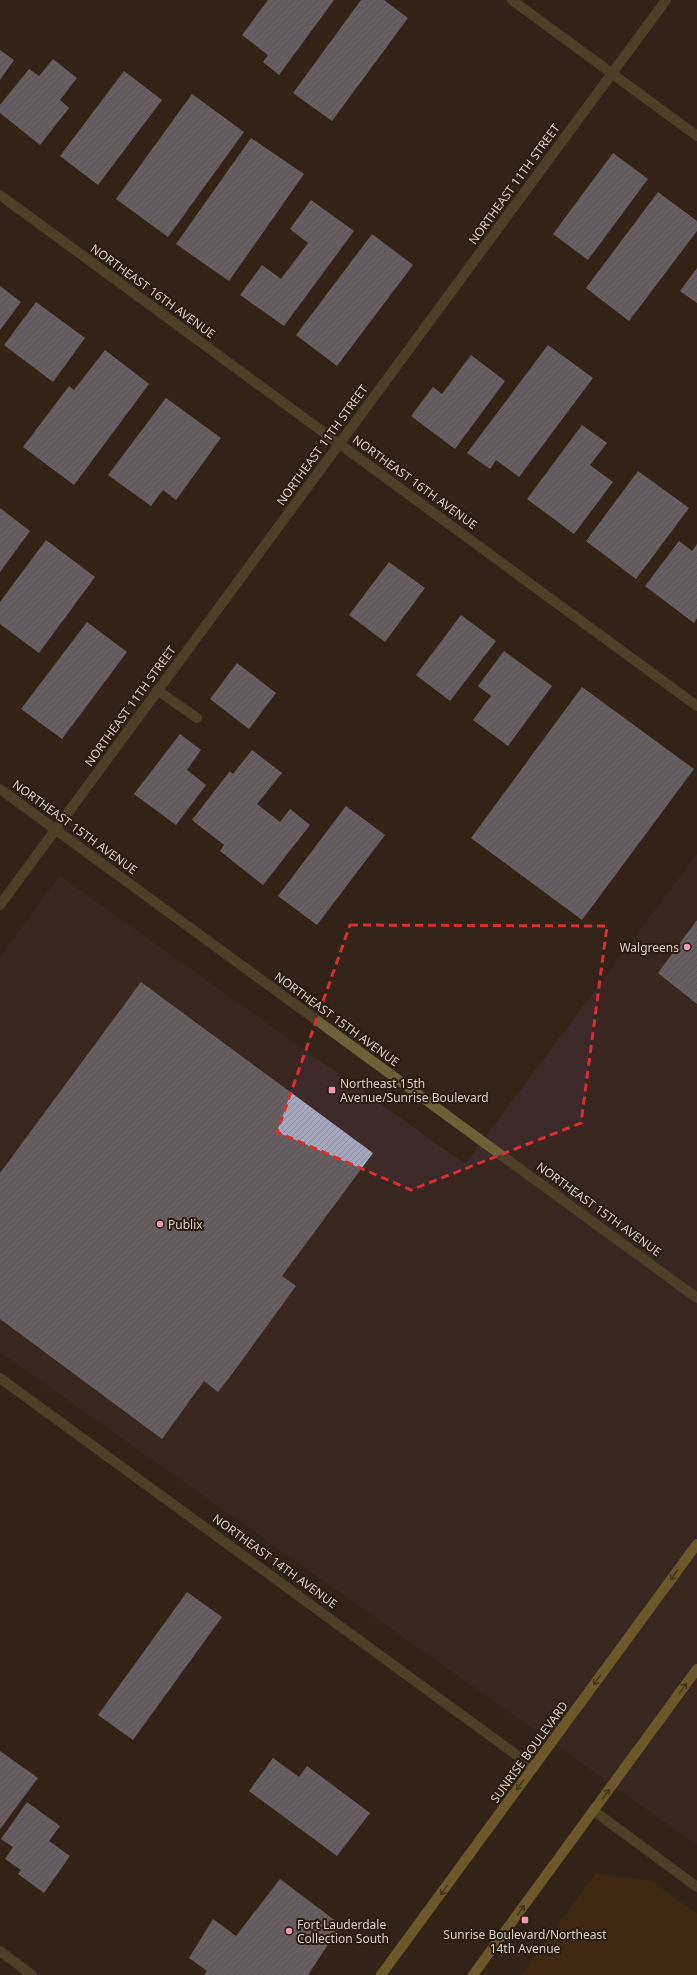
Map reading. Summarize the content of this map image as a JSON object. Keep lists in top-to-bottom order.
{
  "streets": {
    "main road": ["SUNRISE BOULEVARD"],
    "street": [
      "NORTHEAST 11TH STREET",
      "NORTHEAST 16TH AVENUE",
      "NORTHEAST 15TH AVENUE",
      "NORTHEAST 14TH AVENUE"
    ]
  },
  "crossings": [
    ["NORTHEAST 11TH STREET", "NORTHEAST 16TH AVENUE"],
    ["NORTHEAST 11TH STREET", "NORTHEAST 15TH AVENUE"],
    ["NORTHEAST 14TH AVENUE", "SUNRISE BOULEVARD"]
  ],
  "places": {
    "other": ["Walgreens", "Publix", "Fort Lauderdale Collection South"],
    "transit": ["Northeast 15th Avenue/Sunrise Boulevard", "Sunrise Boulevard/Northeast 14th Avenue"]
  }
}
